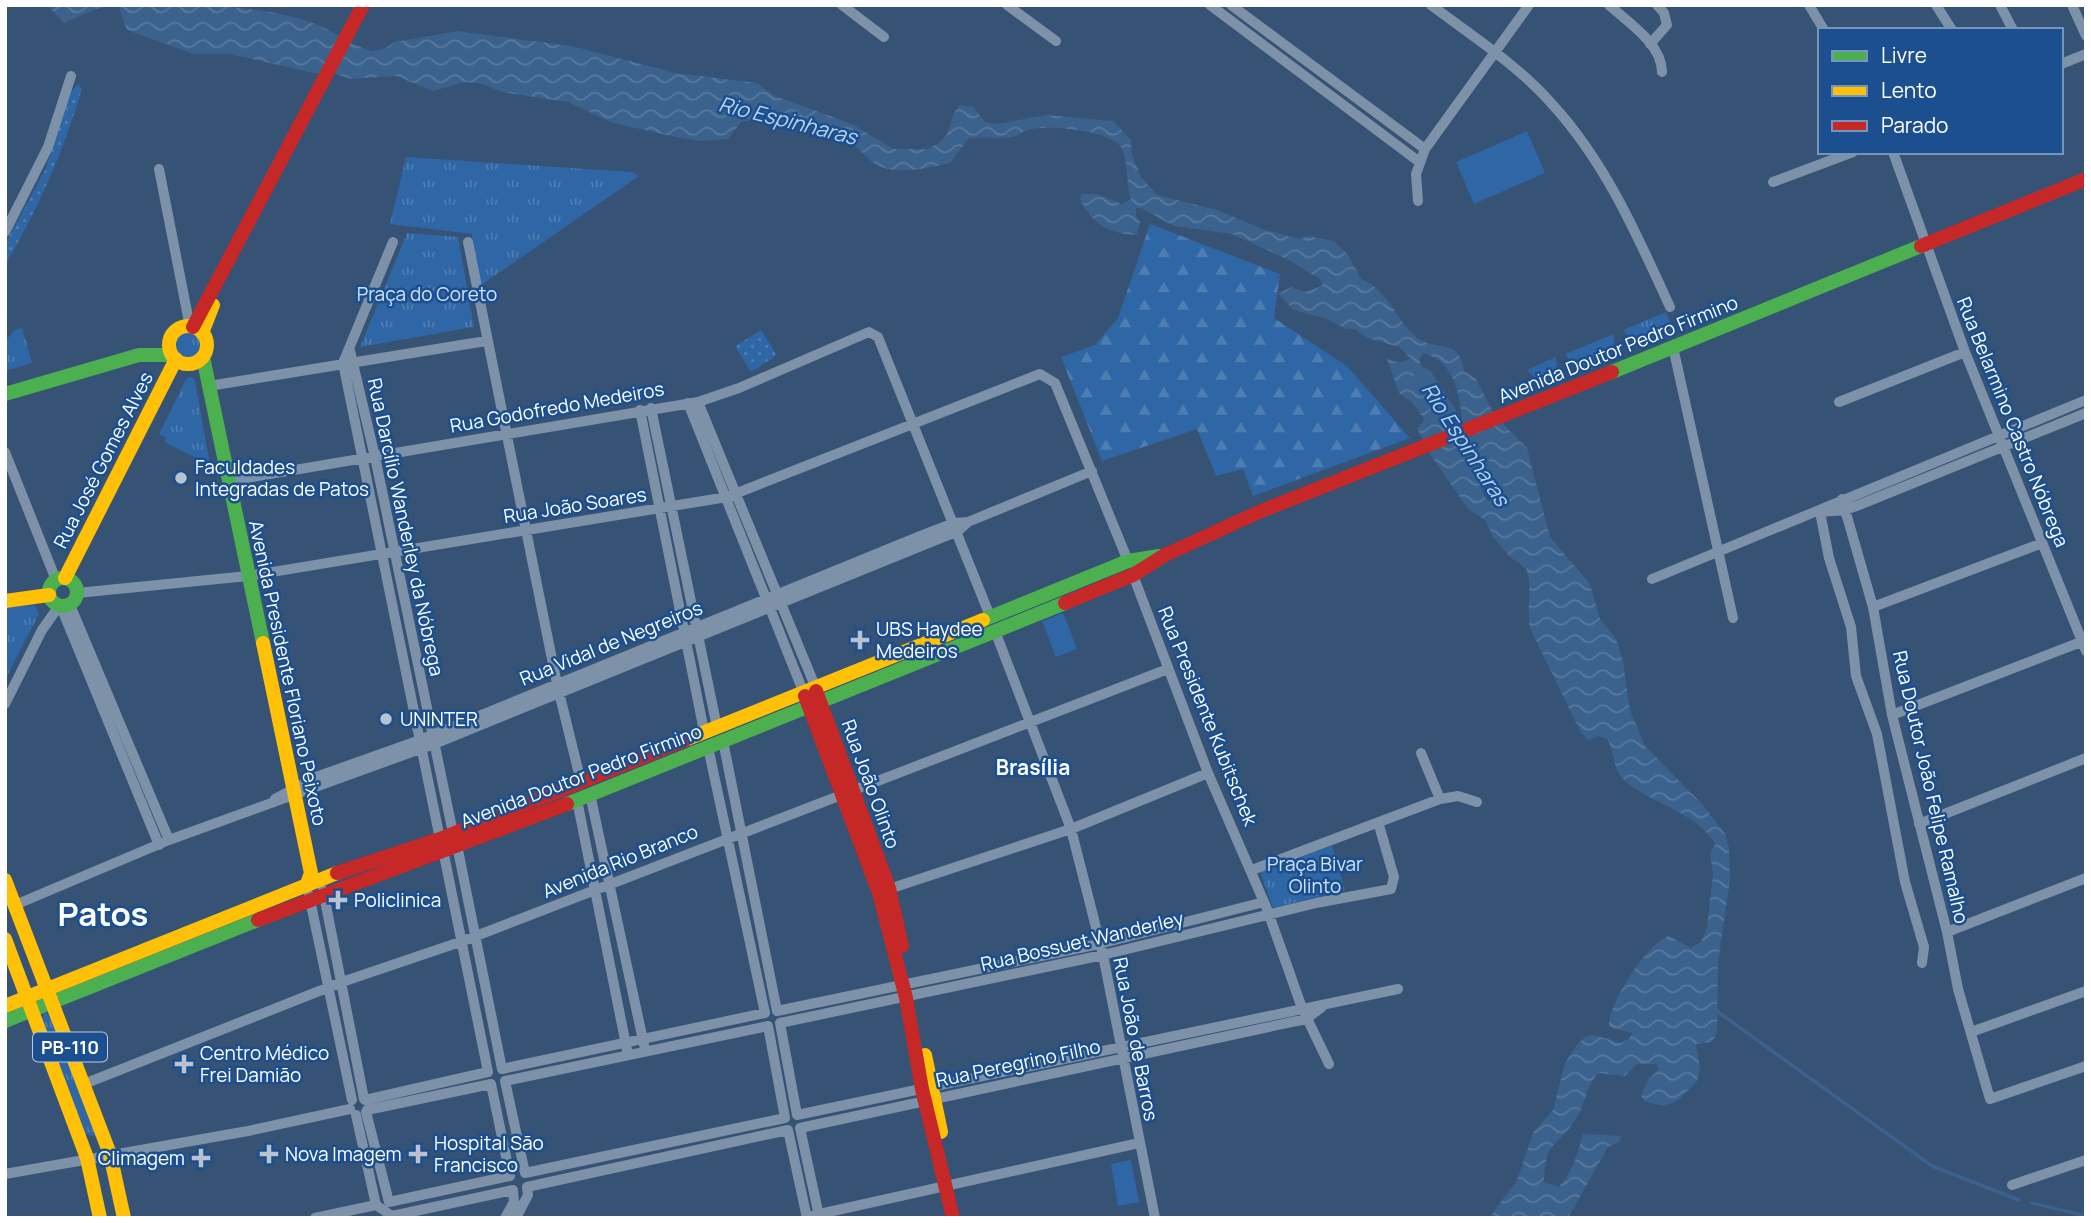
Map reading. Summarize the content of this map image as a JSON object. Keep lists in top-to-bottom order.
{
  "streets": {
    "main road": [
      "Avenida Doutor Pedro Firmino",
      "Rua José Gomes Alves",
      "Avenida Presidente Floriano Peixoto",
      "Rua João Olinto",
      "PB-110"
    ],
    "street": [
      "Rua Godofredo Medeiros",
      "Rua Belarmino Castro Nóbrega",
      "Rua João Soares",
      "Rua Darcílio Wanderley da Nóbrega",
      "Rua Vidal de Negreiros",
      "Rua Presidente Kubitschek",
      "Rua Doutor João Felipe Ramalho",
      "Avenida Rio Branco",
      "Rua Bossuet Wanderley",
      "Rua João de Barros",
      "Rua Peregrino Filho"
    ]
  },
  "crossings": [
    ["Avenida Doutor Pedro Firmino", "Rua Belarmino Castro Nóbrega"],
    ["Avenida Doutor Pedro Firmino", "Rua Darcílio Wanderley da Nóbrega"],
    ["Avenida Doutor Pedro Firmino", "Avenida Presidente Floriano Peixoto"],
    ["Avenida Doutor Pedro Firmino", "Rua Presidente Kubitschek"],
    ["Avenida Doutor Pedro Firmino", "Rua João Olinto"],
    ["Avenida Doutor Pedro Firmino", "Rua João de Barros"],
    ["Avenida Doutor Pedro Firmino", "PB-110"],
    ["Rua Godofredo Medeiros", "Rua João Soares"],
    ["Rua Godofredo Medeiros", "Rua Darcílio Wanderley da Nóbrega"],
    ["Rua Godofredo Medeiros", "Avenida Presidente Floriano Peixoto"],
    ["Rua Godofredo Medeiros", "Rua João Olinto"],
    ["Rua José Gomes Alves", "Rua João Soares"],
    ["Rua José Gomes Alves", "Avenida Presidente Floriano Peixoto"],
    ["Rua João Soares", "Rua Darcílio Wanderley da Nóbrega"],
    ["Rua João Soares", "Rua Vidal de Negreiros"],
    ["Rua João Soares", "Avenida Presidente Floriano Peixoto"],
    ["Rua João Soares", "Rua João Olinto"],
    ["Rua Darcílio Wanderley da Nóbrega", "Rua Vidal de Negreiros"],
    ["Rua Darcílio Wanderley da Nóbrega", "Avenida Rio Branco"],
    ["Rua Darcílio Wanderley da Nóbrega", "Rua Bossuet Wanderley"],
    ["Rua Darcílio Wanderley da Nóbrega", "Rua Peregrino Filho"],
    ["Rua Vidal de Negreiros", "Avenida Presidente Floriano Peixoto"],
    ["Rua Vidal de Negreiros", "Rua João Olinto"],
    ["Rua Vidal de Negreiros", "PB-110"],
    ["Avenida Presidente Floriano Peixoto", "Avenida Rio Branco"],
    ["Avenida Presidente Floriano Peixoto", "Rua Bossuet Wanderley"],
    ["Avenida Presidente Floriano Peixoto", "Rua Peregrino Filho"],
    ["Rua Presidente Kubitschek", "Avenida Rio Branco"],
    ["Rua Presidente Kubitschek", "Rua Bossuet Wanderley"],
    ["Rua Presidente Kubitschek", "Rua Peregrino Filho"],
    ["Rua João Olinto", "Avenida Rio Branco"],
    ["Rua João Olinto", "Rua Bossuet Wanderley"],
    ["Rua João Olinto", "Rua Peregrino Filho"],
    ["Avenida Rio Branco", "Rua João de Barros"],
    ["Avenida Rio Branco", "PB-110"],
    ["Rua Bossuet Wanderley", "Rua João de Barros"],
    ["Rua Bossuet Wanderley", "PB-110"],
    ["Rua João de Barros", "Rua Peregrino Filho"]
  ],
  "districts": ["Brasília", "Patos"],
  "water": ["Rio Espinharas"],
  "parks": ["Praça do Coreto", "Praça Bivar Olinto"],
  "places": {
    "other": ["Faculdades Integradas de Patos", "UNINTER"],
    "health": [
      "UBS Haydee Medeiros",
      "Policlinica",
      "Centro Médico Frei Damião",
      "Nova Imagem",
      "Hospital São Francisco",
      "Climagem"
    ]
  },
  "legend": ["Livre", "Lento", "Parado"]
}
